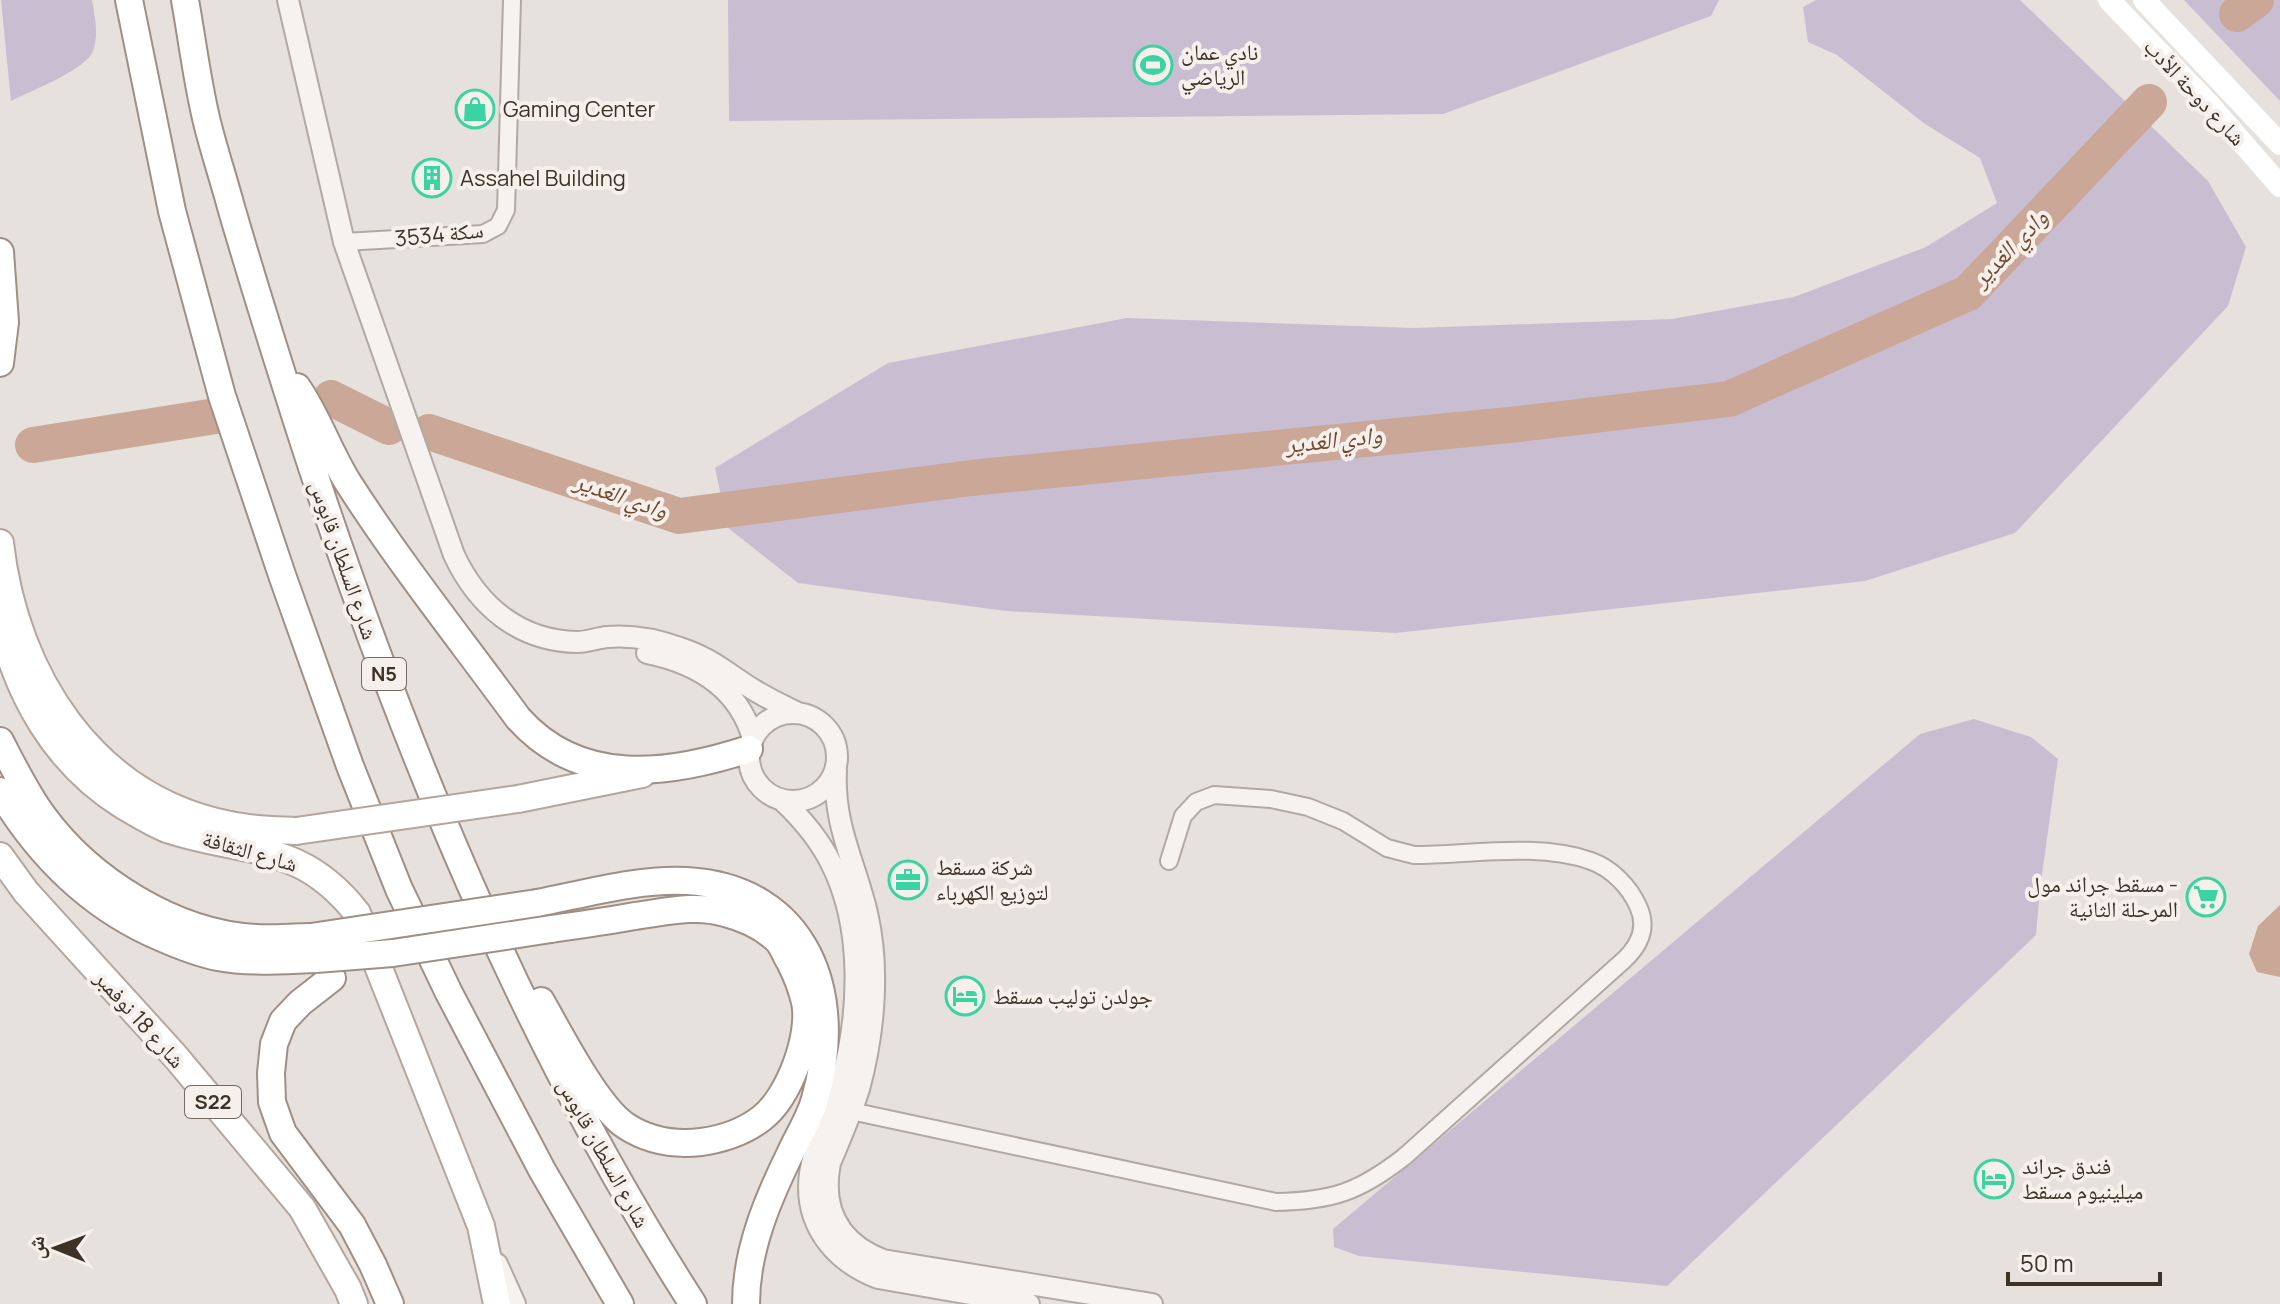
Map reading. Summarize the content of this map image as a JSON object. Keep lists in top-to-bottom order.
{
  "streets": {
    "main road": [
      "شارع دوحة الأدب",
      "شارع السلطان قابوس",
      "N5",
      "شارع الثقافة",
      "شارع 18 نوفمبر",
      "S22"
    ],
    "street": ["سكة 3534"]
  },
  "water": ["وادي الغدير"],
  "places": {
    "sports": ["نادي عمان الرياضي"],
    "shop": ["Gaming Center"],
    "building": ["Assahel Building"],
    "office": ["شركة مسقط لتوزيع الكهرباء"],
    "supermarket": ["مسقط جراند مول - المرحلة الثانية"],
    "hotel": ["جولدن توليب مسقط", "فندق جراند ميلينيوم مسقط"]
  },
  "scale_bar": "50 m",
  "north": "left"
}
